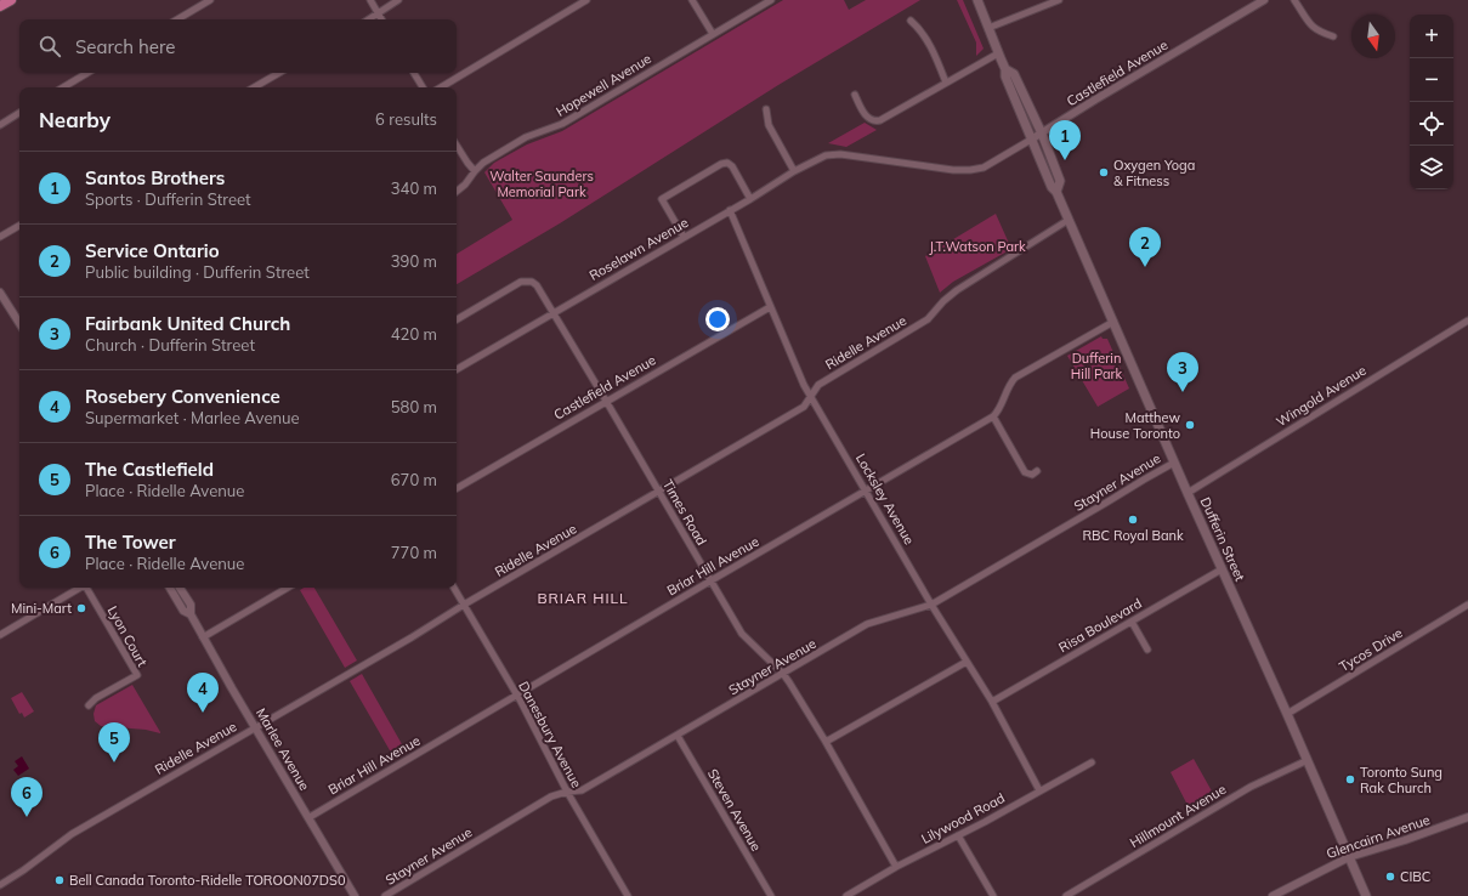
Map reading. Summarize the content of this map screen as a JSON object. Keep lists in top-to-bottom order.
{
  "streets": {
    "main road": ["Dufferin Street"],
    "street": [
      "Castlefield Avenue",
      "Hopewell Avenue",
      "Roselawn Avenue",
      "Ridelle Avenue",
      "Wingold Avenue",
      "Stayner Avenue",
      "Locksley Avenue",
      "Times Road",
      "Briar Hill Avenue",
      "Risa Boulevard",
      "Lyon Court",
      "Tycos Drive",
      "Danesbury Avenue",
      "Marlee Avenue",
      "Steven Avenue",
      "Hillmount Avenue",
      "Lilywood Road",
      "Glencairn Avenue"
    ]
  },
  "crossings": [
    ["Castlefield Avenue", "Roselawn Avenue"],
    ["Castlefield Avenue", "Locksley Avenue"],
    ["Castlefield Avenue", "Times Road"],
    ["Castlefield Avenue", "Dufferin Street"],
    ["Roselawn Avenue", "Locksley Avenue"],
    ["Roselawn Avenue", "Times Road"],
    ["Ridelle Avenue", "Locksley Avenue"],
    ["Ridelle Avenue", "Times Road"],
    ["Ridelle Avenue", "Dufferin Street"],
    ["Ridelle Avenue", "Danesbury Avenue"],
    ["Ridelle Avenue", "Marlee Avenue"],
    ["Wingold Avenue", "Dufferin Street"],
    ["Stayner Avenue", "Locksley Avenue"],
    ["Stayner Avenue", "Times Road"],
    ["Stayner Avenue", "Dufferin Street"],
    ["Stayner Avenue", "Danesbury Avenue"],
    ["Stayner Avenue", "Steven Avenue"],
    ["Locksley Avenue", "Briar Hill Avenue"],
    ["Locksley Avenue", "Risa Boulevard"],
    ["Locksley Avenue", "Lilywood Road"],
    ["Times Road", "Briar Hill Avenue"],
    ["Times Road", "Lilywood Road"],
    ["Dufferin Street", "Risa Boulevard"],
    ["Dufferin Street", "Tycos Drive"],
    ["Dufferin Street", "Hillmount Avenue"],
    ["Dufferin Street", "Glencairn Avenue"],
    ["Briar Hill Avenue", "Danesbury Avenue"],
    ["Briar Hill Avenue", "Marlee Avenue"]
  ],
  "districts": ["BRIAR HILL"],
  "parks": ["Walter Saunders Memorial Park", "J.T.Watson Park", "Dufferin Hill Park"],
  "places": [
    "Oxygen Yoga & Fitness",
    "Matthew House Toronto",
    "RBC Royal Bank",
    "Mini-Mart",
    "Toronto Sung Rak Church",
    "CIBC",
    "Bell Canada Toronto-Ridelle TOROON07DS0"
  ],
  "north": "bottom",
  "page": {
    "map_buttons": ["+", "−"],
    "search": "Search here",
    "heading": ["Nearby", "6 results"],
    "pins": [
      "1",
      "2",
      "3",
      "4",
      "5",
      "6"
    ],
    "list": [
      {
        "mark": "1",
        "name": "Santos Brothers",
        "note": "Sports · Dufferin Street",
        "value": "340 m"
      },
      {
        "mark": "2",
        "name": "Service Ontario",
        "note": "Public building · Dufferin Street",
        "value": "390 m"
      },
      {
        "mark": "3",
        "name": "Fairbank United Church",
        "note": "Church · Dufferin Street",
        "value": "420 m"
      },
      {
        "mark": "4",
        "name": "Rosebery Convenience",
        "note": "Supermarket · Marlee Avenue",
        "value": "580 m"
      },
      {
        "mark": "5",
        "name": "The Castlefield",
        "note": "Place · Ridelle Avenue",
        "value": "670 m"
      },
      {
        "mark": "6",
        "name": "The Tower",
        "note": "Place · Ridelle Avenue",
        "value": "770 m"
      }
    ]
  }
}
